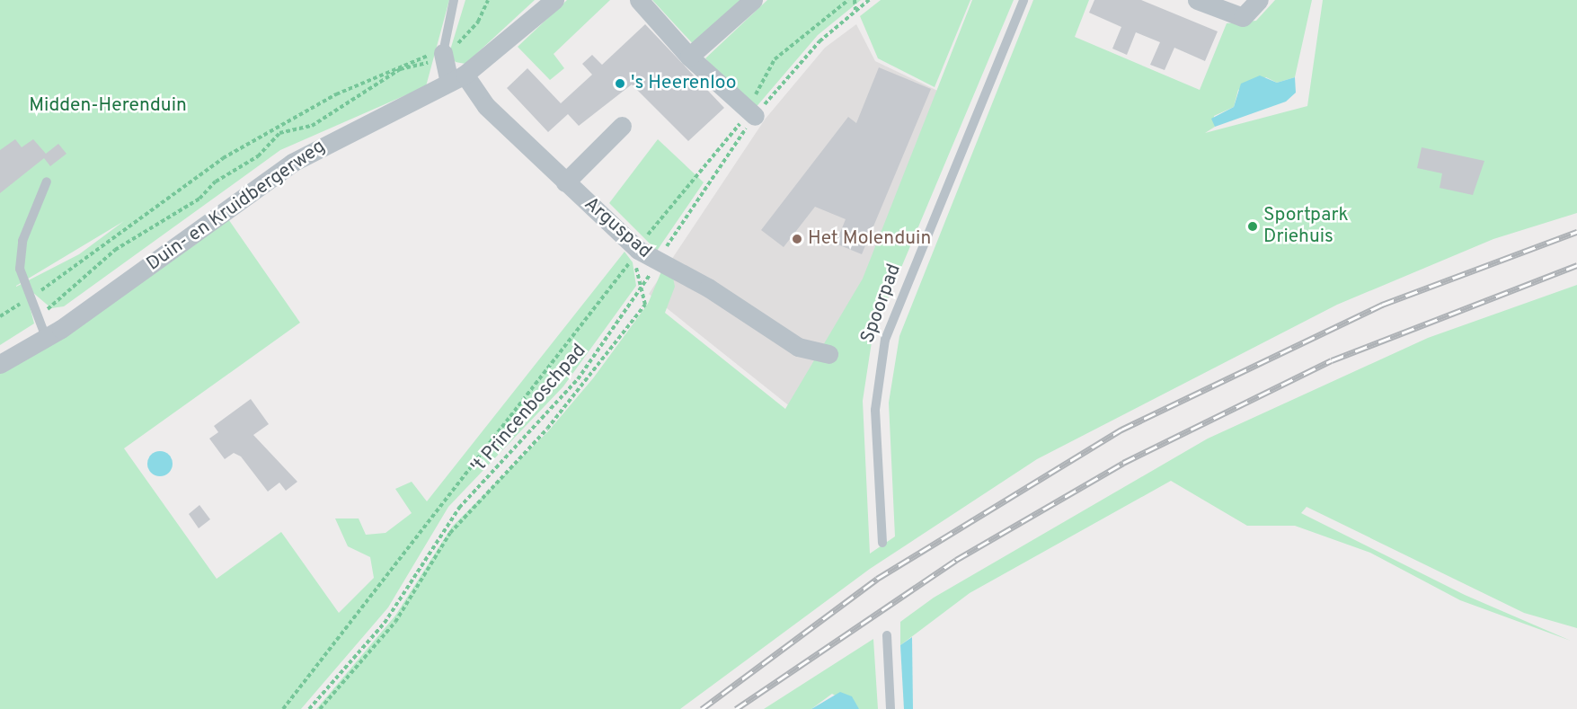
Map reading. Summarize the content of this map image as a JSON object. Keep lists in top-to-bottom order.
{
  "streets": {
    "street": ["Duin- en Kruidbergerweg", "Arguspad"],
    "lane": ["Spoorpad"],
    "path": ["'t Princenboschpad"]
  },
  "crossings": [
    ["Duin- en Kruidbergerweg", "Arguspad"],
    ["Arguspad", "'t Princenboschpad"]
  ],
  "parks": ["Midden-Herenduin"],
  "places": ["'s Heerenloo", "Sportpark Driehuis", "Het Molenduin"]
}
